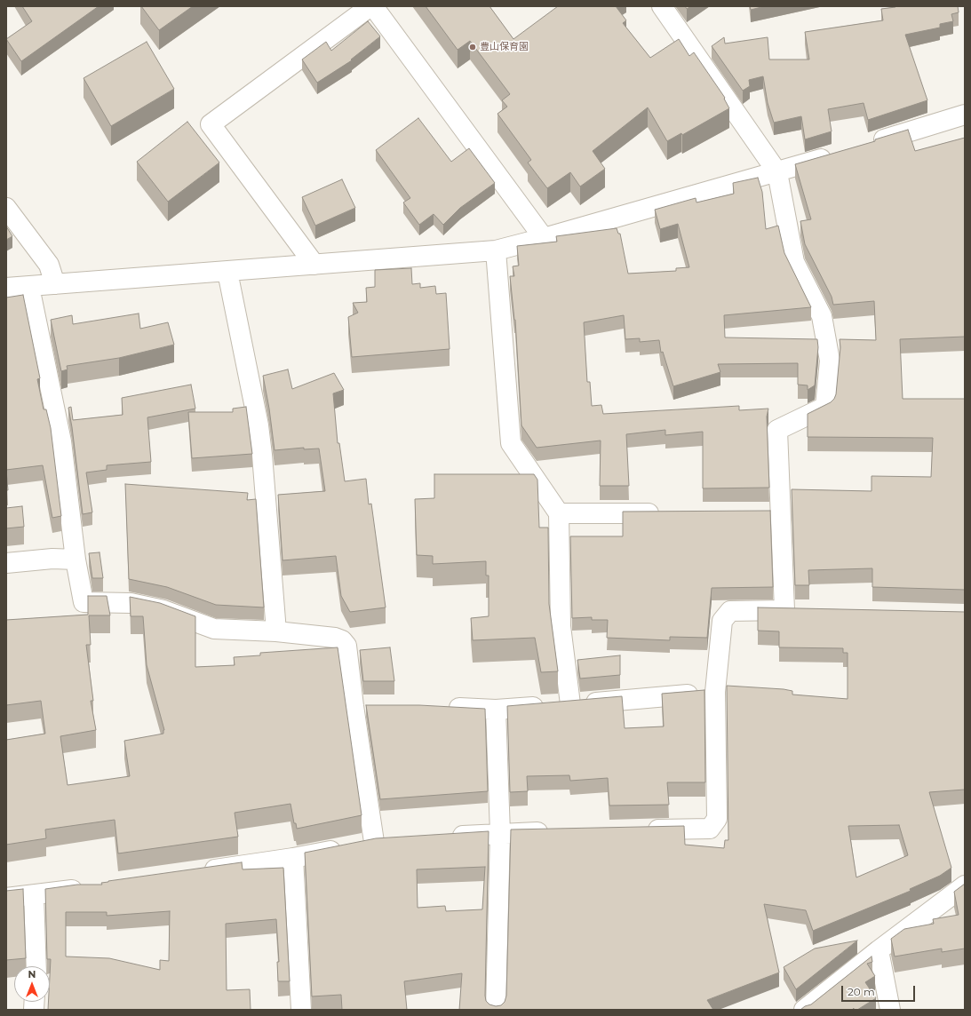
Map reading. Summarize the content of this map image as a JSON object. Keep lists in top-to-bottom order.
{
  "places": ["豊山保育園"],
  "scale_bar": "20 m",
  "north": "top"
}
